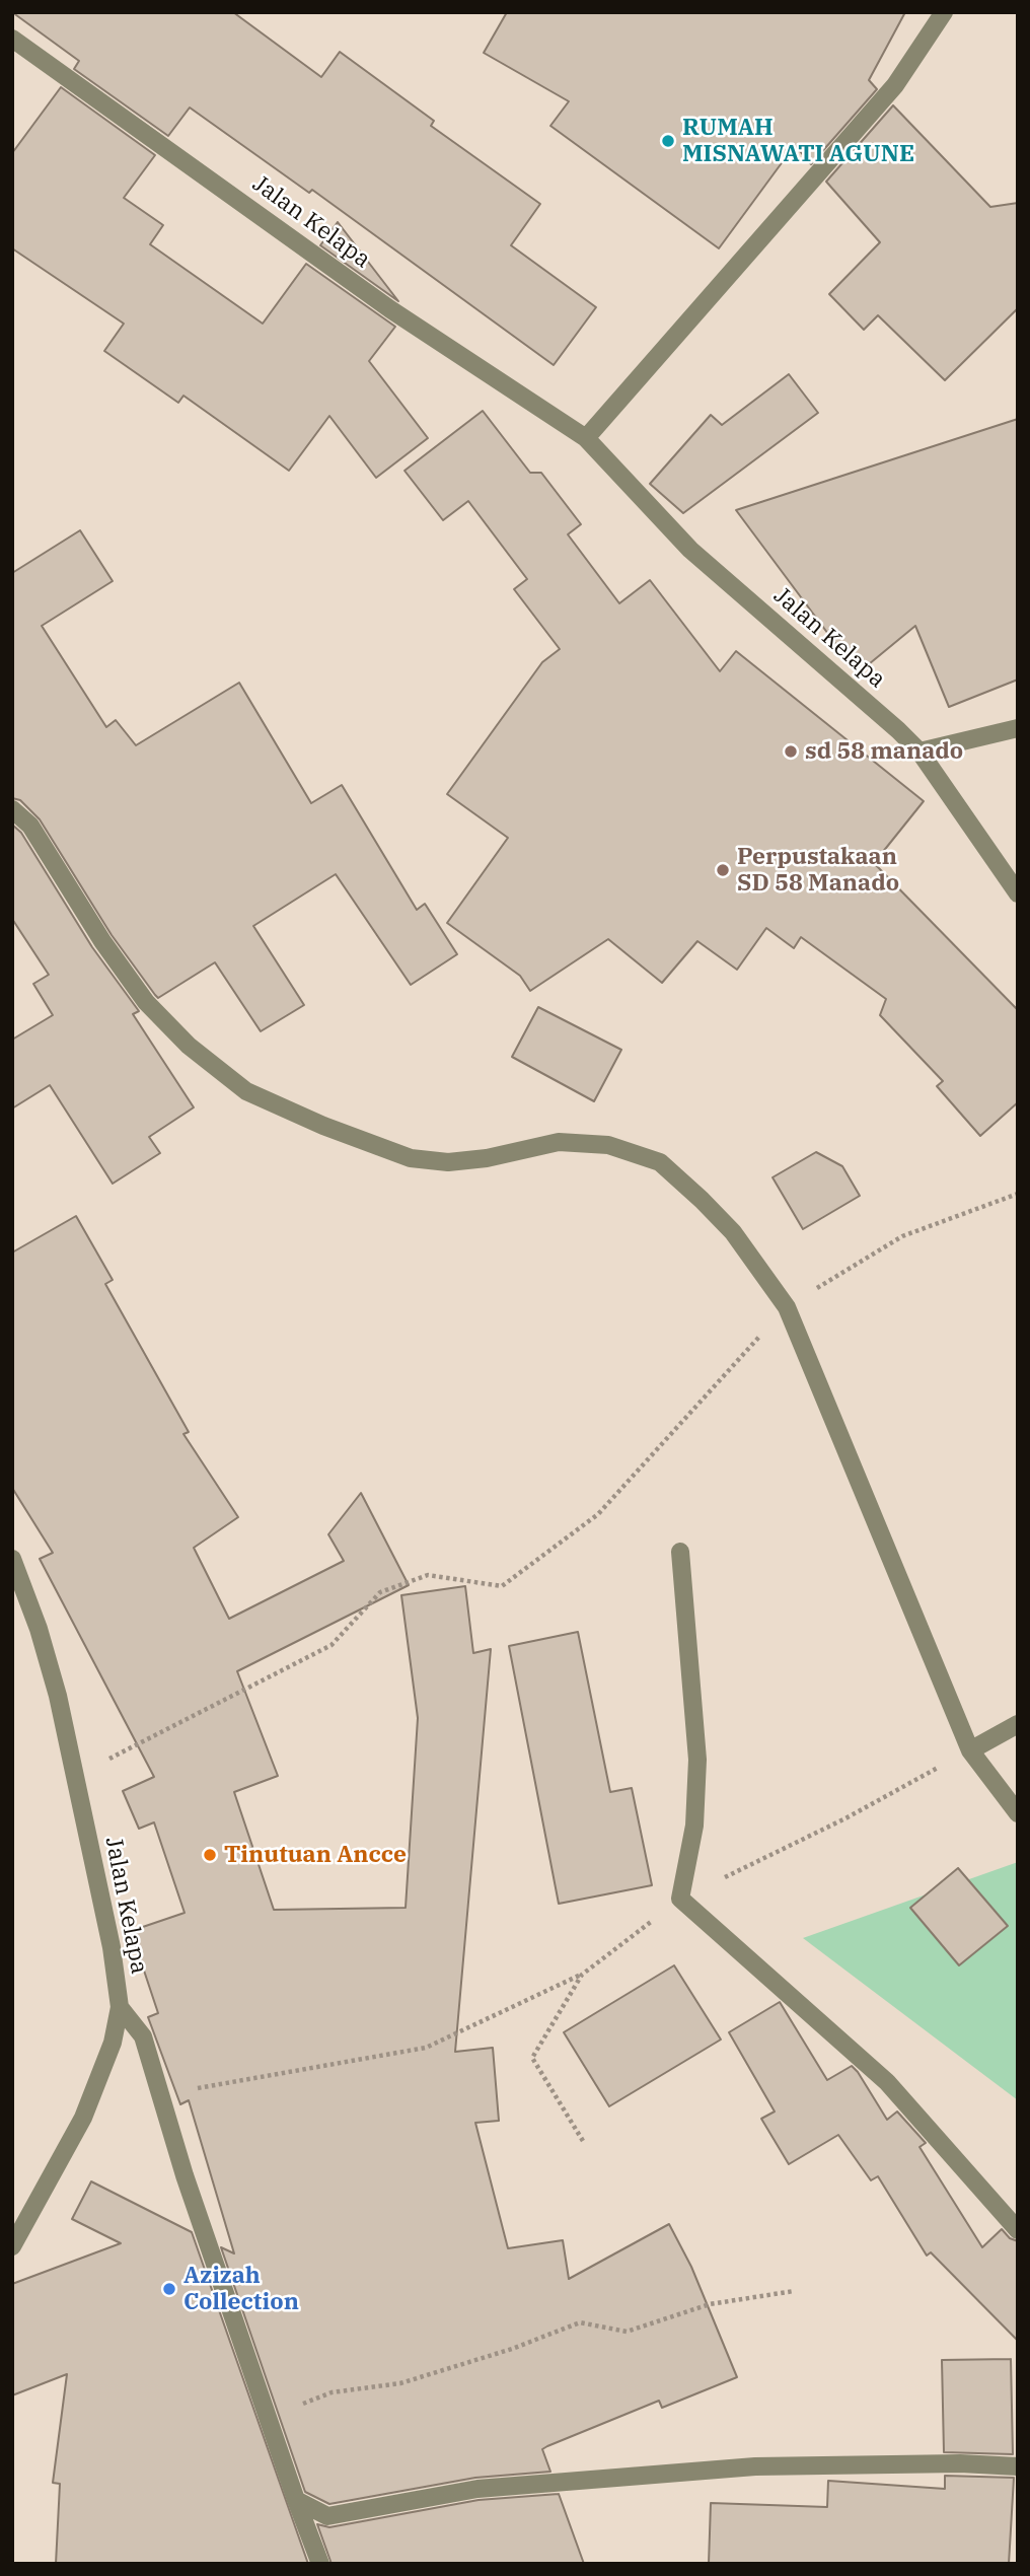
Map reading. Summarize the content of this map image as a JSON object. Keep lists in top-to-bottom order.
{
  "streets": {
    "street": ["Jalan Kelapa"]
  },
  "places": [
    "RUMAH MISNAWATI AGUNE",
    "sd 58 manado",
    "Perpustakaan SD 58 Manado",
    "Tinutuan Ancce",
    "Azizah Collection"
  ]
}
